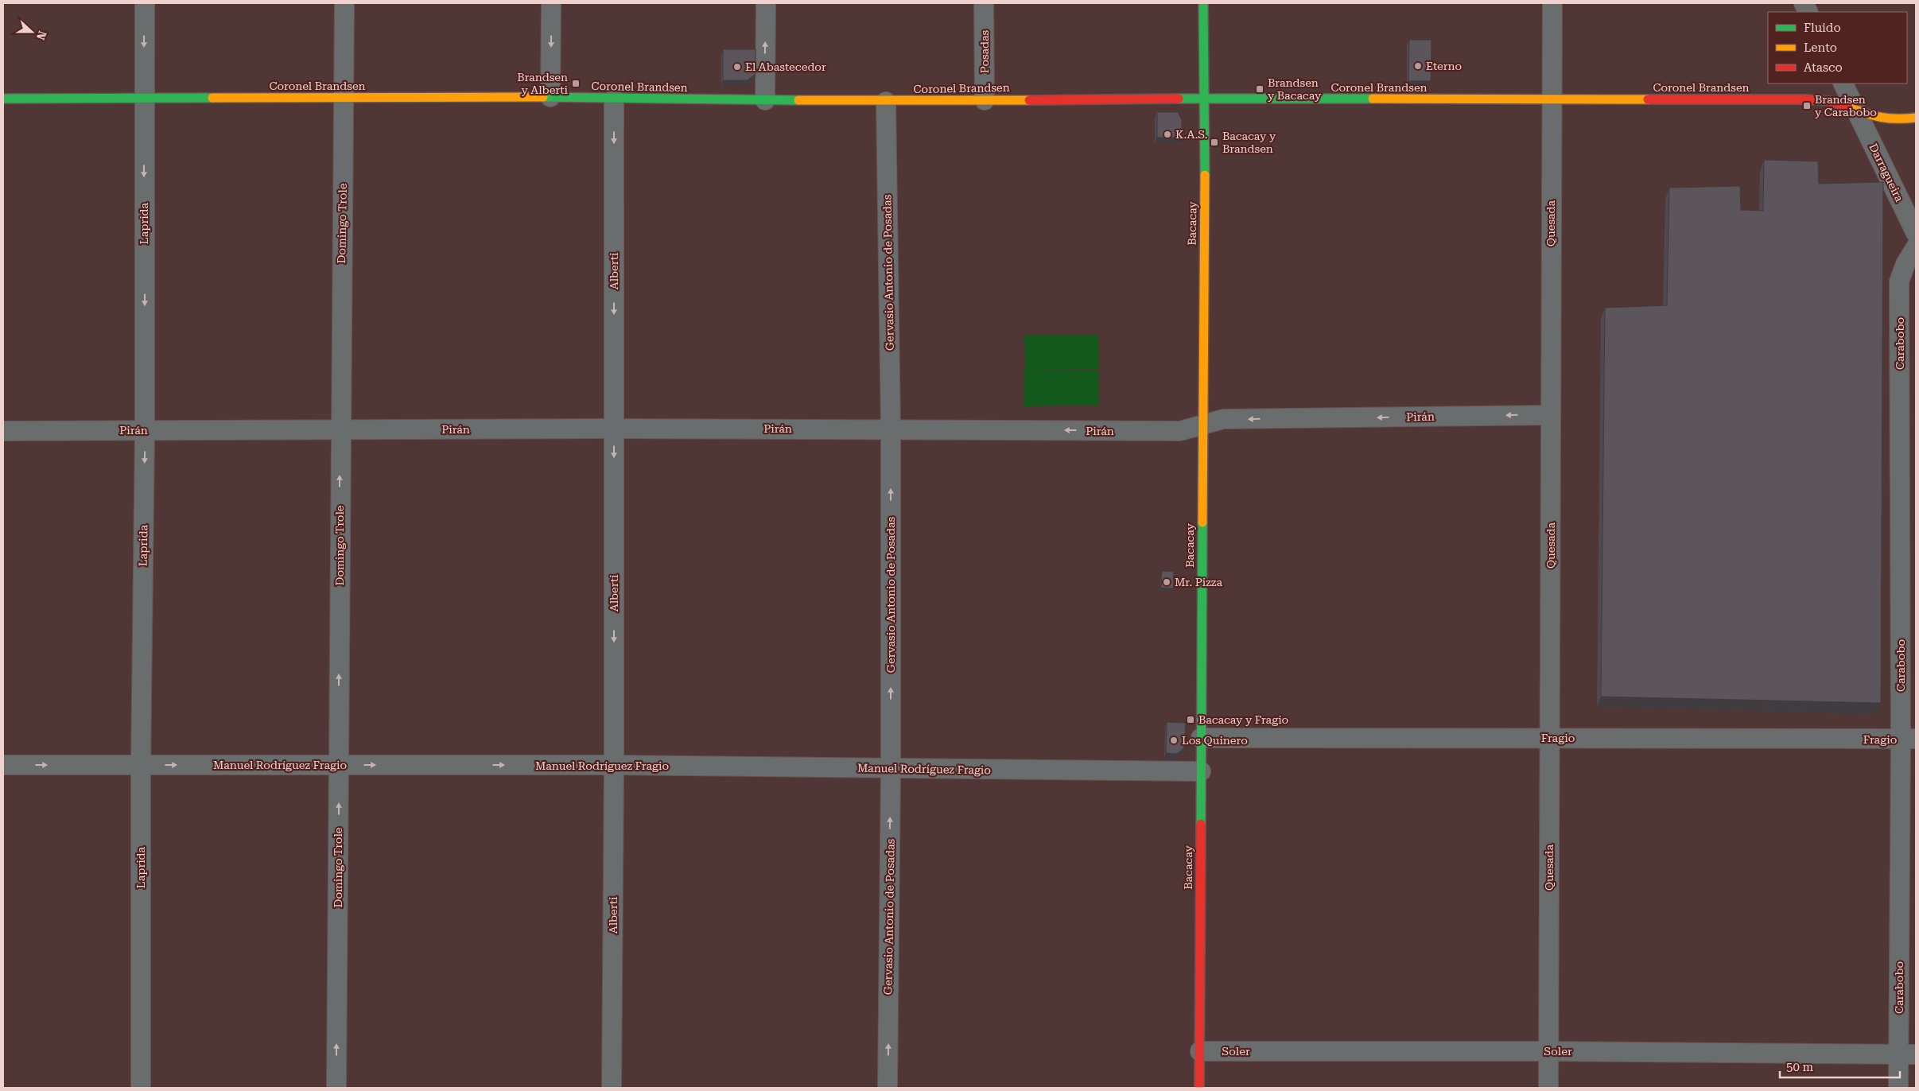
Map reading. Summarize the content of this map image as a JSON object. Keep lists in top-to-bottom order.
{
  "streets": {
    "street": [
      "Posadas",
      "Coronel Brandsen",
      "Darragueira",
      "Laprida",
      "Domingo Trole",
      "Bacacay",
      "Quesada",
      "Alberti",
      "Gervasio Antonio de Posadas",
      "Carabobo",
      "Pirán",
      "Fragio",
      "Manuel Rodríguez Fragio",
      "Soler"
    ]
  },
  "crossings": [
    ["Posadas", "Coronel Brandsen"],
    ["Coronel Brandsen", "Darragueira"],
    ["Coronel Brandsen", "Laprida"],
    ["Coronel Brandsen", "Domingo Trole"],
    ["Coronel Brandsen", "Bacacay"],
    ["Coronel Brandsen", "Quesada"],
    ["Coronel Brandsen", "Alberti"],
    ["Coronel Brandsen", "Gervasio Antonio de Posadas"],
    ["Laprida", "Pirán"],
    ["Laprida", "Manuel Rodríguez Fragio"],
    ["Domingo Trole", "Pirán"],
    ["Domingo Trole", "Manuel Rodríguez Fragio"],
    ["Bacacay", "Pirán"],
    ["Bacacay", "Fragio"],
    ["Bacacay", "Manuel Rodríguez Fragio"],
    ["Bacacay", "Soler"],
    ["Quesada", "Pirán"],
    ["Quesada", "Fragio"],
    ["Quesada", "Soler"],
    ["Alberti", "Pirán"],
    ["Alberti", "Manuel Rodríguez Fragio"],
    ["Gervasio Antonio de Posadas", "Pirán"],
    ["Gervasio Antonio de Posadas", "Manuel Rodríguez Fragio"],
    ["Carabobo", "Fragio"],
    ["Carabobo", "Soler"]
  ],
  "one_way": [
    "Laprida",
    "Domingo Trole",
    "Alberti",
    "Gervasio Antonio de Posadas",
    "Pirán",
    "Manuel Rodríguez Fragio"
  ],
  "places": {
    "other": [
      "Eterno",
      "El Abastecedor",
      "K.A.S.",
      "Mr. Pizza",
      "Los Quinero"
    ],
    "transit": [
      "Brandsen y Alberti",
      "Brandsen y Bacacay",
      "Brandsen y Carabobo",
      "Bacacay y Brandsen",
      "Bacacay y Fragio"
    ]
  },
  "legend": ["Fluido", "Lento", "Atasco"],
  "scale_bar": "50 m",
  "north": "right"
}
